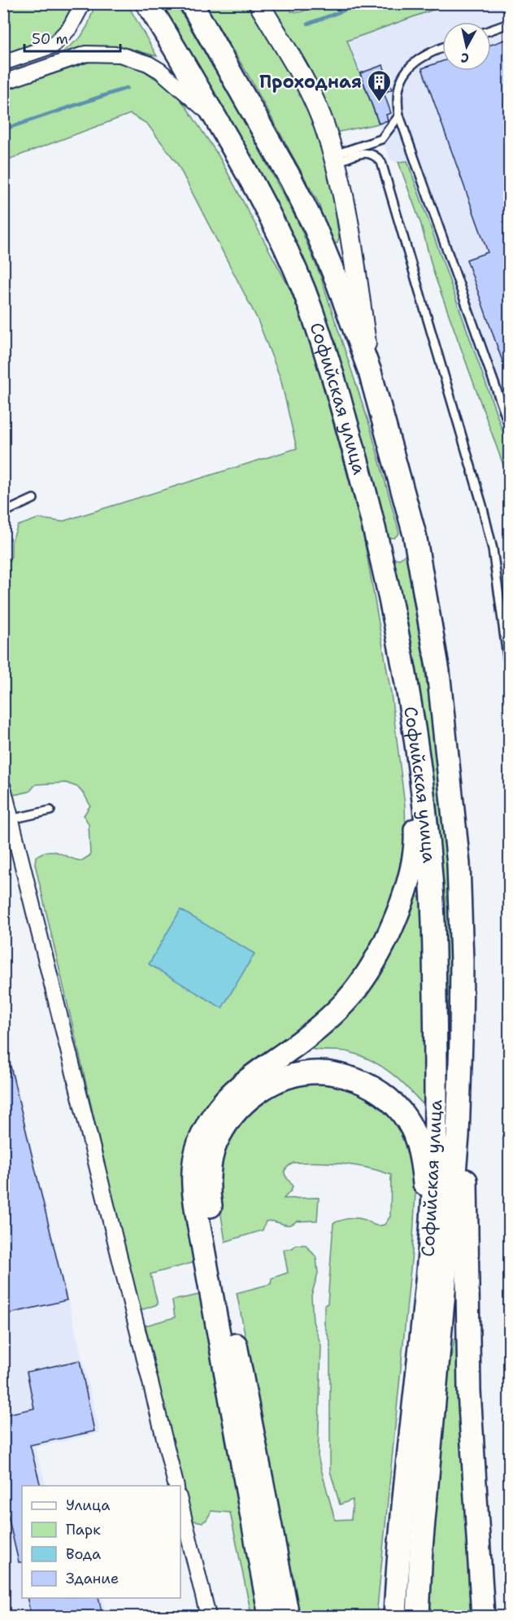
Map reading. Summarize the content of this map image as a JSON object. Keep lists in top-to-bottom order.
{
  "streets": {
    "main road": ["Софийская улица"]
  },
  "places": {
    "building": ["Проходная"]
  },
  "legend": [
    "Улица",
    "Парк",
    "Вода",
    "Здание"
  ],
  "scale_bar": "50 m",
  "north": "bottom"
}
